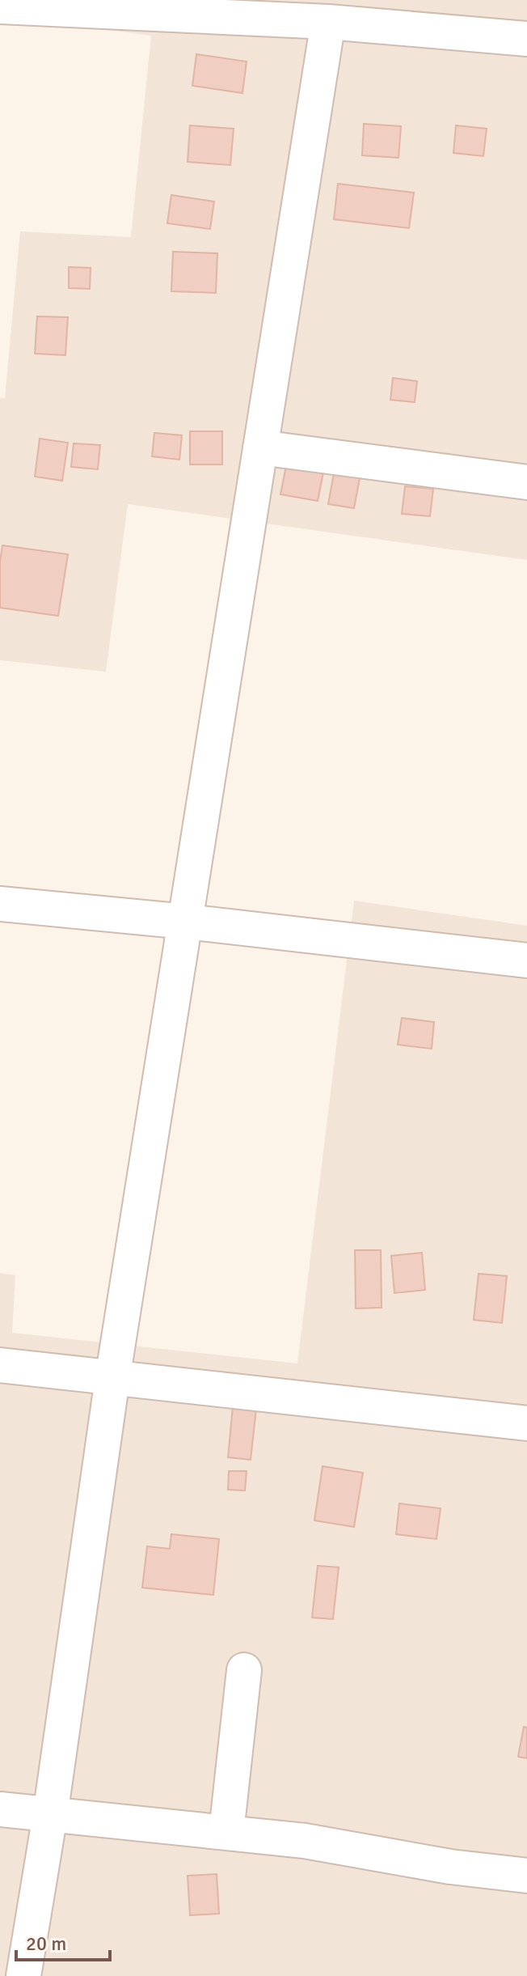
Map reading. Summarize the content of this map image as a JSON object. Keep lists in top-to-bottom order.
{
  "scale_bar": "20 m"
}
